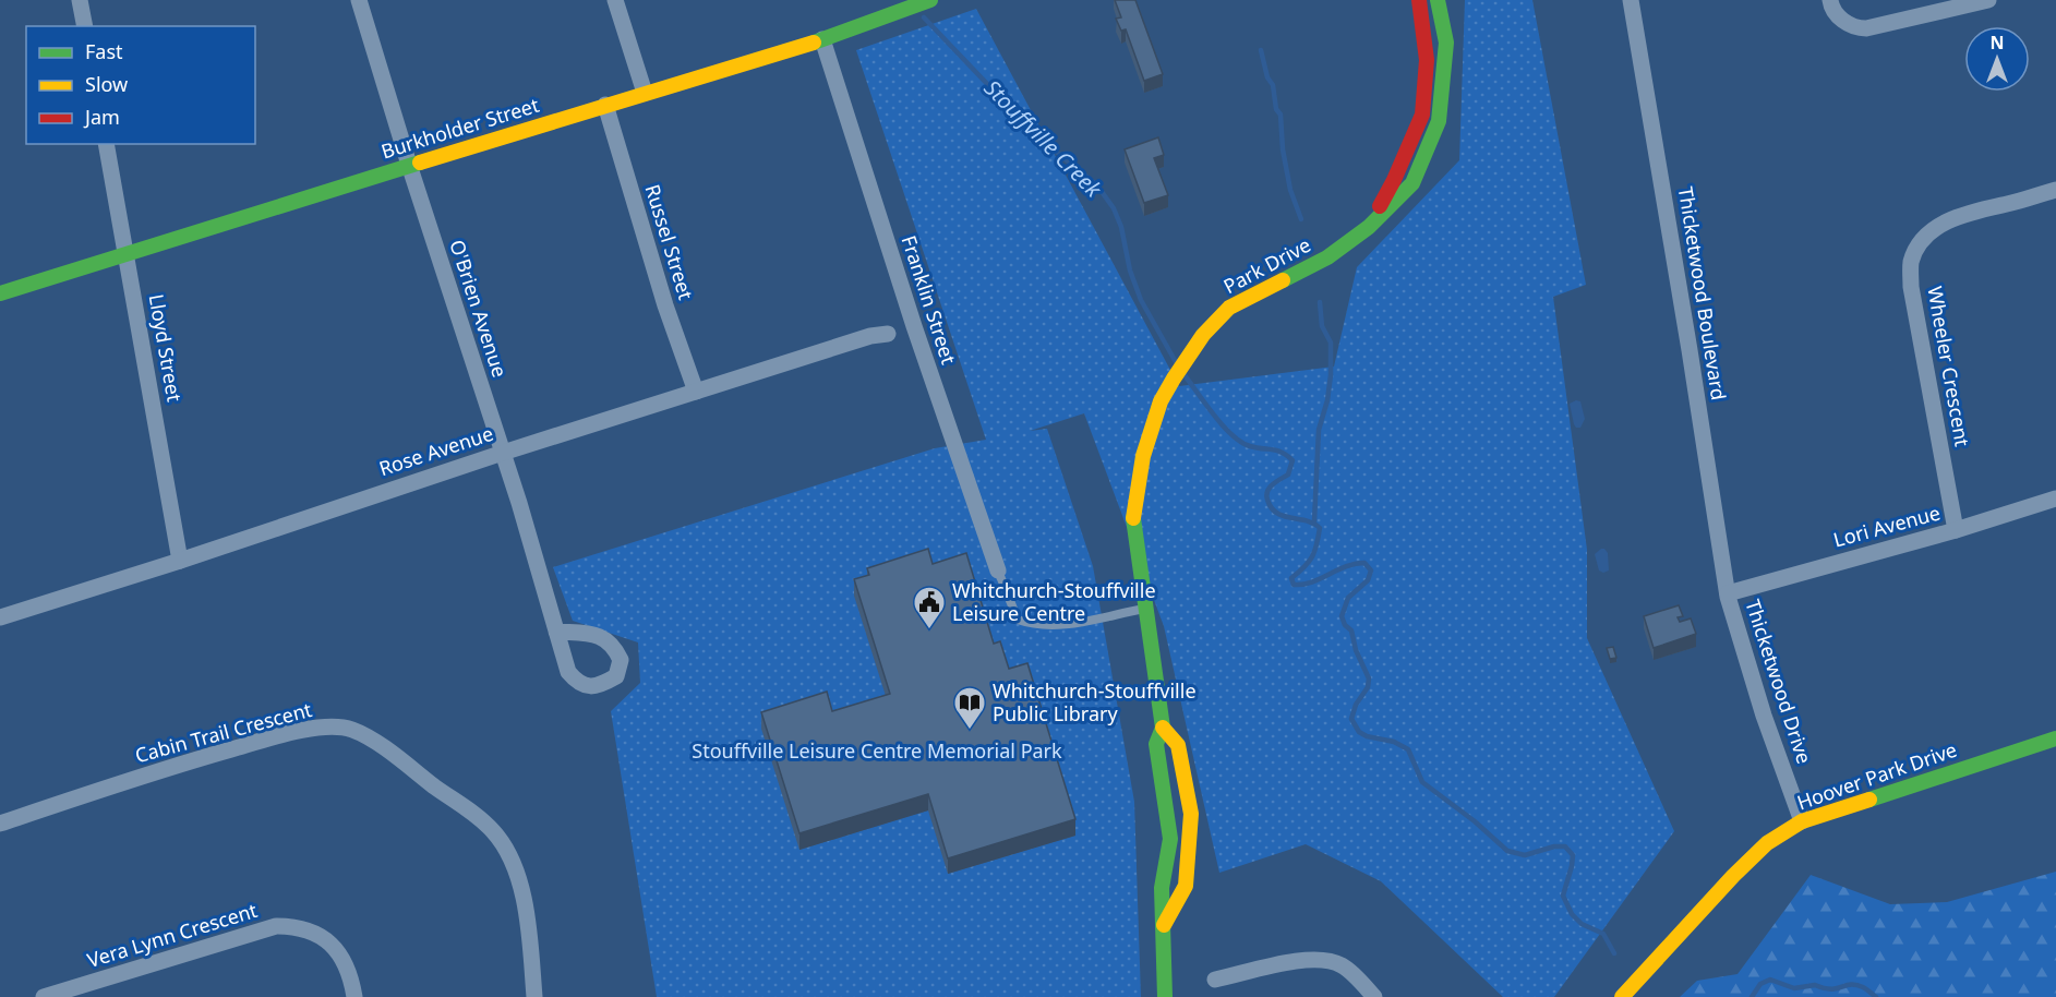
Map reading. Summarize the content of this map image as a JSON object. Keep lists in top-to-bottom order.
{
  "streets": {
    "street": [
      "Burkholder Street",
      "Russel Street",
      "Park Drive",
      "Thicketwood Boulevard",
      "Franklin Street",
      "O'Brien Avenue",
      "Lloyd Street",
      "Wheeler Crescent",
      "Rose Avenue",
      "Lori Avenue",
      "Thicketwood Drive",
      "Cabin Trail Crescent",
      "Hoover Park Drive",
      "Vera Lynn Crescent"
    ]
  },
  "crossings": [
    ["Burkholder Street", "Russel Street"],
    ["Burkholder Street", "Franklin Street"],
    ["Burkholder Street", "O'Brien Avenue"],
    ["Burkholder Street", "Lloyd Street"],
    ["Russel Street", "Rose Avenue"],
    ["Thicketwood Boulevard", "Lori Avenue"],
    ["Thicketwood Boulevard", "Thicketwood Drive"],
    ["O'Brien Avenue", "Rose Avenue"],
    ["Lloyd Street", "Rose Avenue"],
    ["Wheeler Crescent", "Lori Avenue"],
    ["Lori Avenue", "Thicketwood Drive"],
    ["Thicketwood Drive", "Hoover Park Drive"]
  ],
  "water": ["Stouffville Creek"],
  "parks": ["Stouffville Leisure Centre Memorial Park"],
  "places": {
    "public building": ["Whitchurch-Stouffville Leisure Centre"],
    "library": ["Whitchurch-Stouffville Public Library"]
  },
  "legend": ["Fast", "Slow", "Jam"],
  "north": "top"
}
